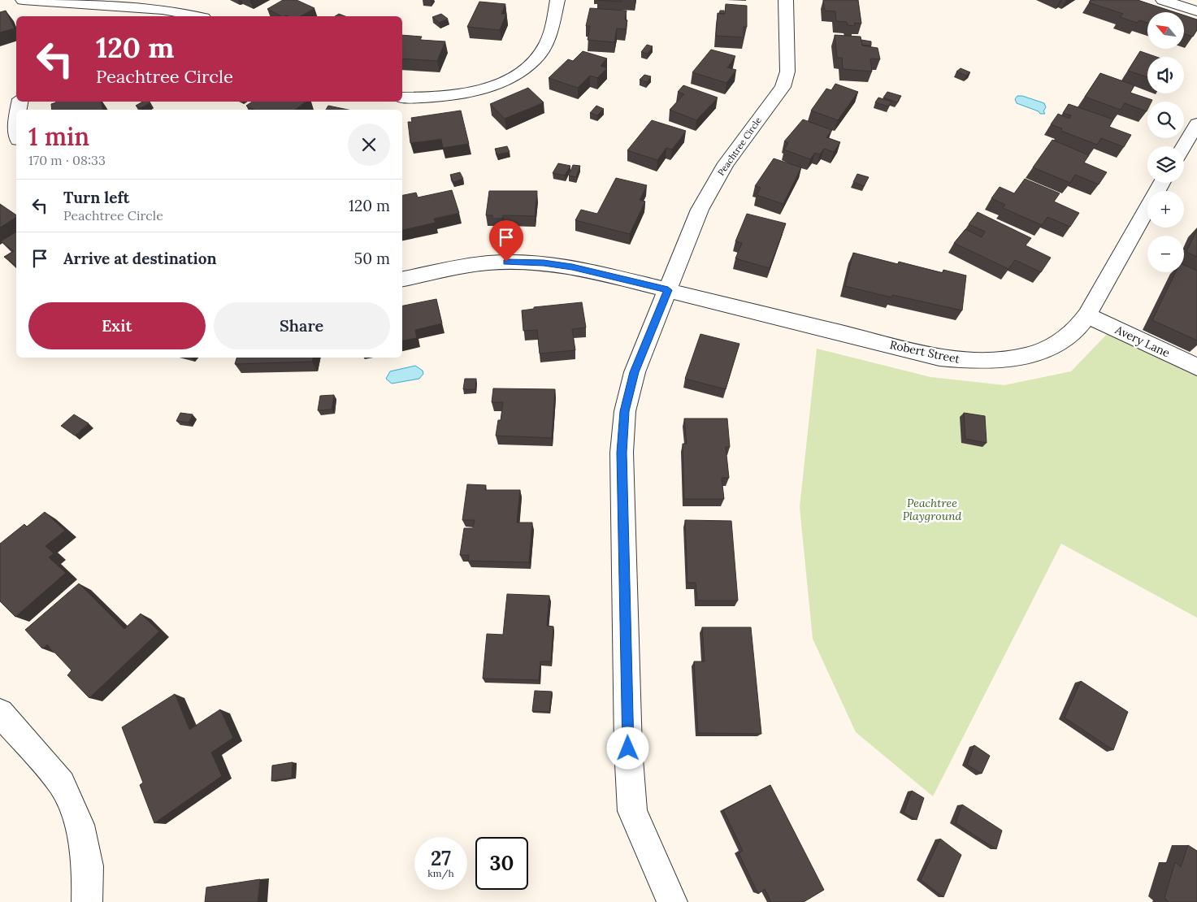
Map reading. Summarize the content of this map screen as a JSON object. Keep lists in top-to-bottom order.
{
  "streets": {
    "street": ["Peachtree Circle", "Avery Lane", "Robert Street"]
  },
  "crossings": [
    ["Peachtree Circle", "Robert Street"],
    ["Avery Lane", "Robert Street"]
  ],
  "parks": ["Peachtree Playground"],
  "north": "top left",
  "page": {
    "map_buttons": ["+", "−"],
    "turn": ["120 m", "Peachtree Circle"],
    "heading": ["1 min", "170 m · 08:33"],
    "list": [
      {
        "name": "Turn left",
        "note": "Peachtree Circle",
        "value": "120 m"
      },
      {
        "name": "Arrive at destination",
        "value": "50 m"
      }
    ],
    "buttons": ["Exit", "Share"],
    "speed": "27 km/h",
    "limit": "30"
  }
}
